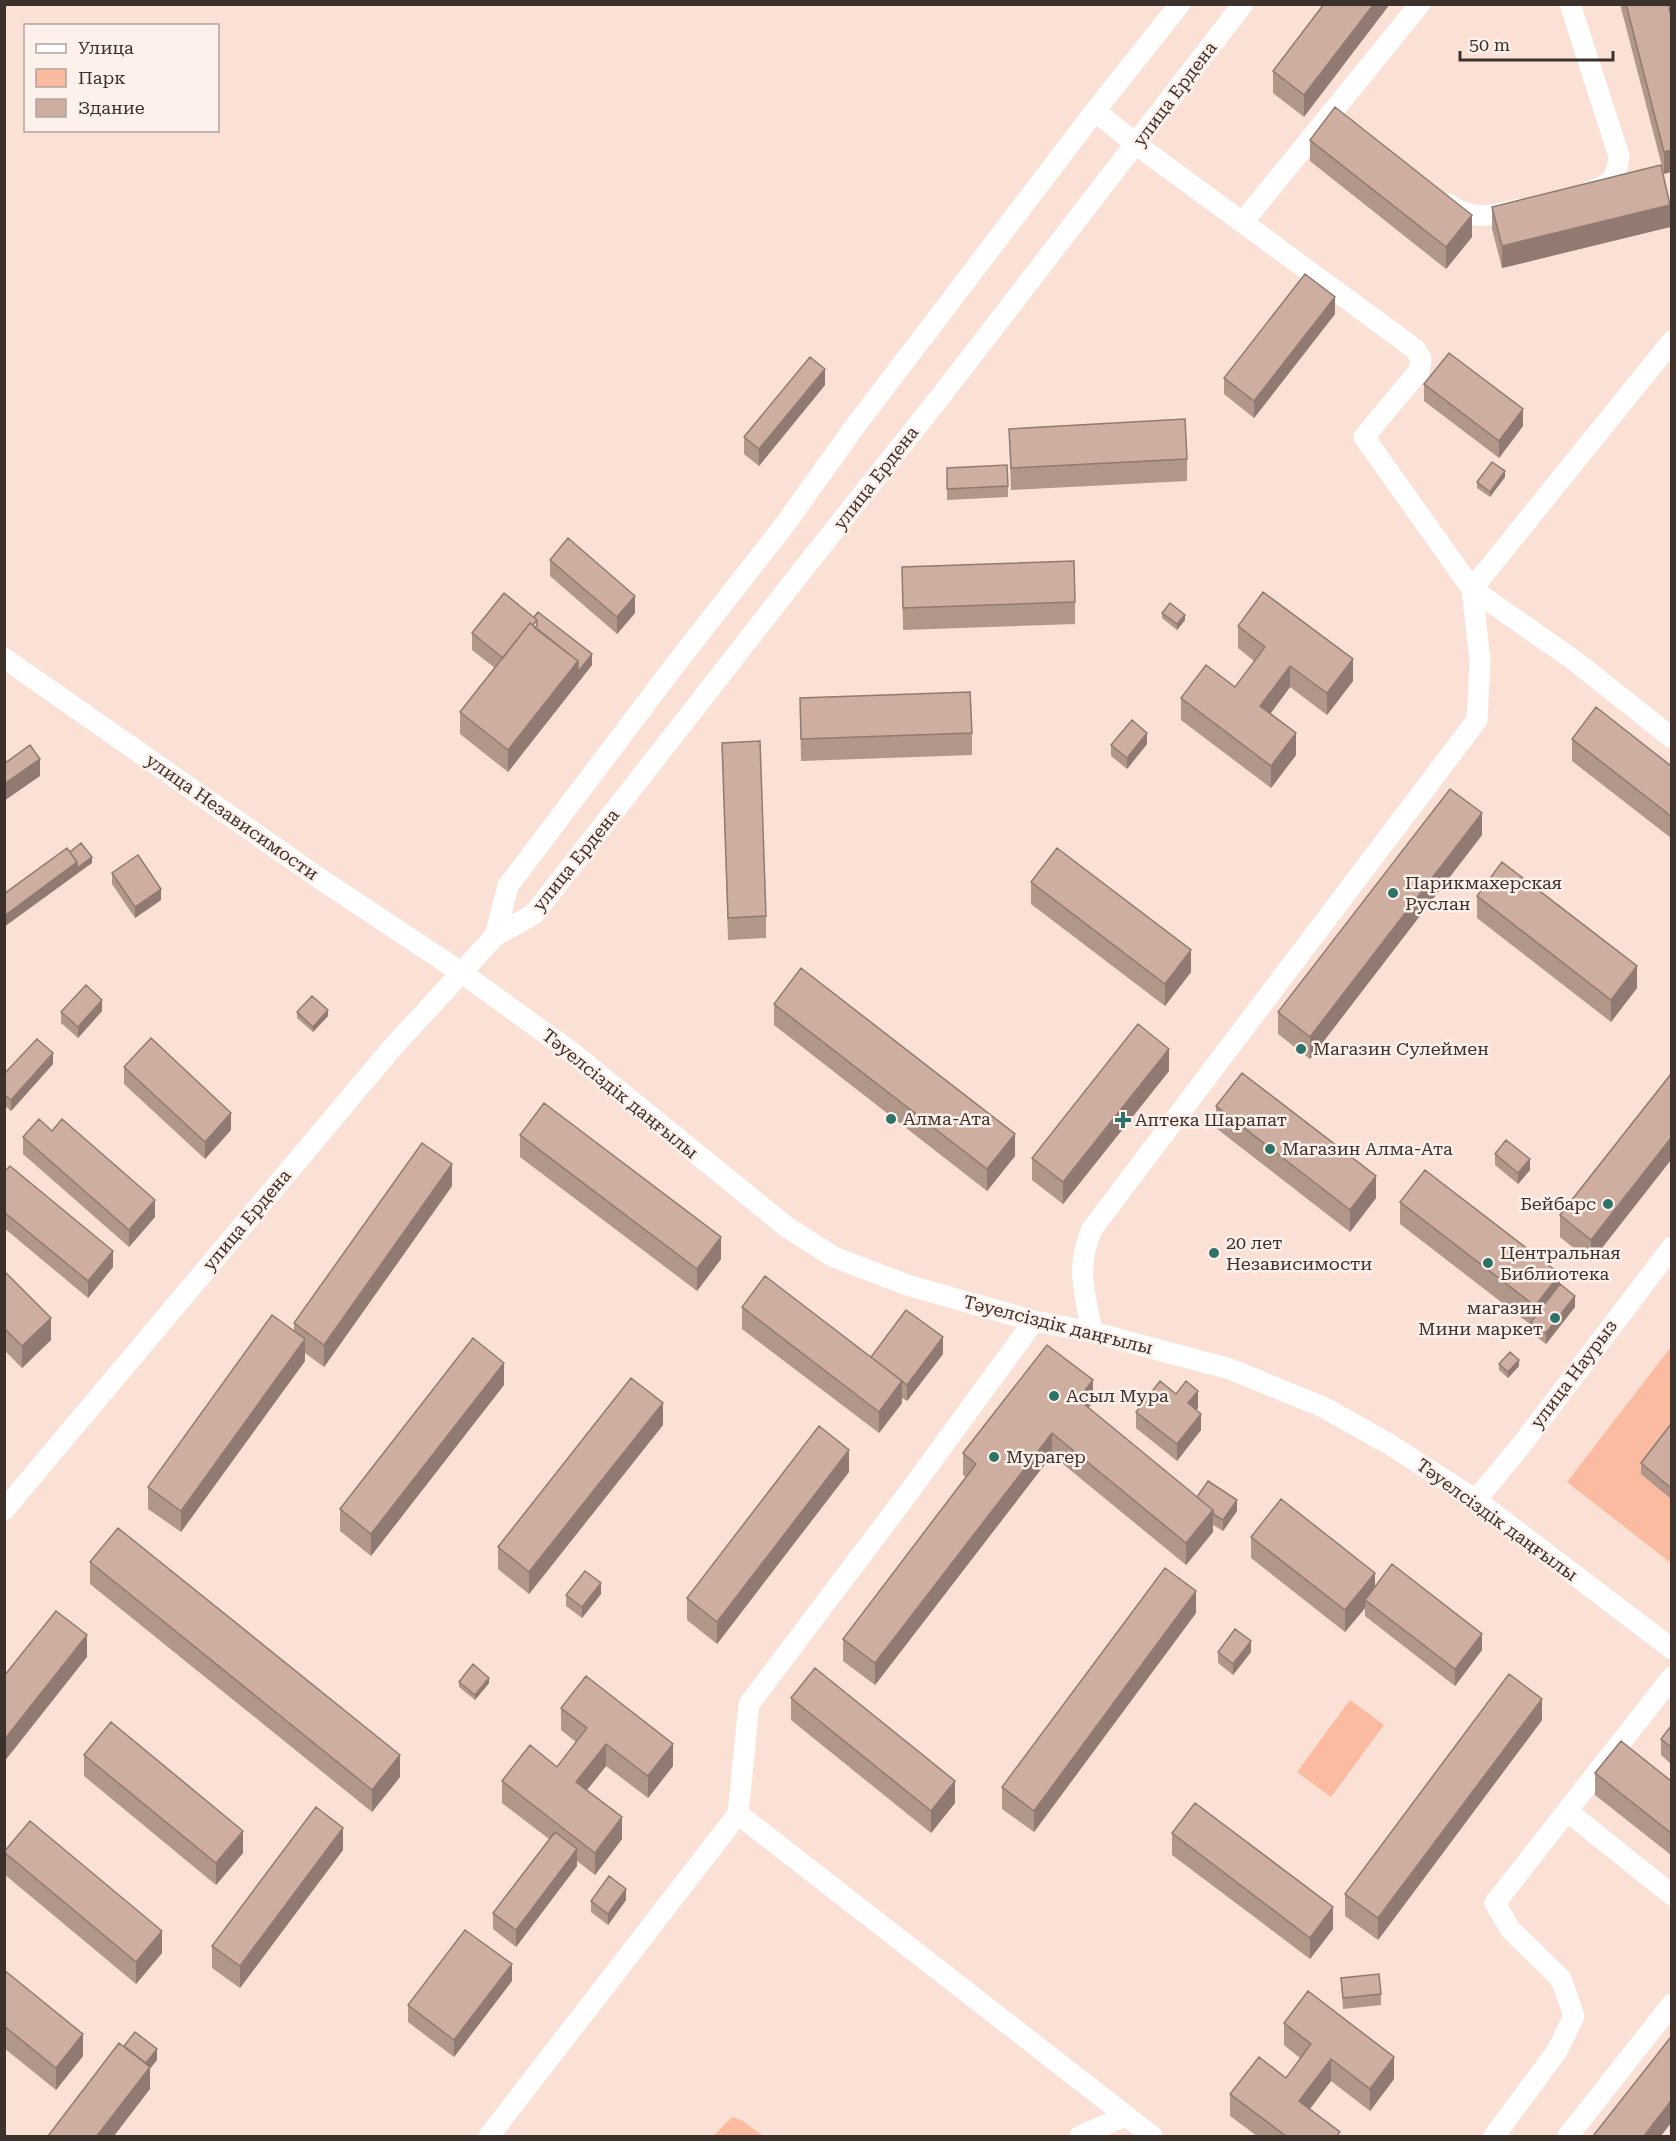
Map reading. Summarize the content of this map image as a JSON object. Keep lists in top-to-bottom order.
{
  "streets": {
    "street": [
      "улица Ердена",
      "улица Независимости",
      "Тәуелсіздік даңғылы",
      "улица Наурыз"
    ]
  },
  "crossings": [
    ["улица Ердена", "улица Независимости"],
    ["улица Ердена", "Тәуелсіздік даңғылы"],
    ["улица Независимости", "Тәуелсіздік даңғылы"],
    ["Тәуелсіздік даңғылы", "улица Наурыз"]
  ],
  "places": {
    "other": [
      "Парикмахерская Руслан",
      "Магазин Сулеймен",
      "Алма-Ата",
      "Магазин Алма-Ата",
      "Бейбарс",
      "20 лет Независимости",
      "Центральная Библиотека",
      "магазин Мини маркет",
      "Асыл Мура",
      "Мурагер"
    ],
    "health": ["Аптека Шарапат"]
  },
  "legend": ["Улица", "Парк", "Здание"],
  "scale_bar": "50 m"
}
